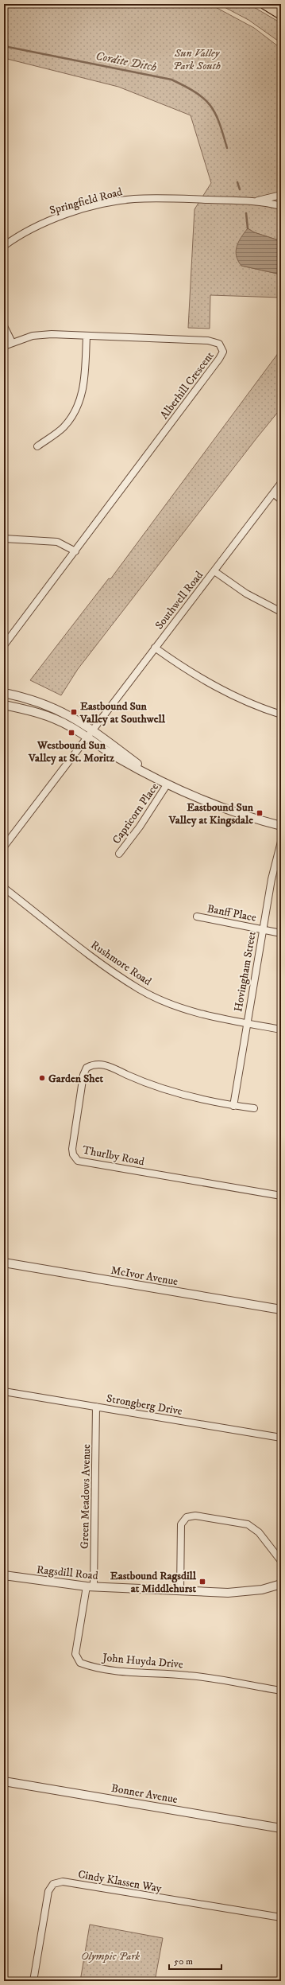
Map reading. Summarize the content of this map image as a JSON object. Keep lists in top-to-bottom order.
{
  "streets": {
    "street": [
      "Springfield Road",
      "Alberhill Crescent",
      "Southwell Road",
      "Capricorn Place",
      "Banff Place",
      "Rushmore Road",
      "Hovingham Street",
      "Thurlby Road",
      "McIvor Avenue",
      "Strongberg Drive",
      "Green Meadows Avenue",
      "Ragsdill Road",
      "John Huyda Drive",
      "Bonner Avenue",
      "Cindy Klassen Way"
    ]
  },
  "crossings": [
    ["Banff Place", "Hovingham Street"],
    ["Rushmore Road", "Hovingham Street"],
    ["Hovingham Street", "Thurlby Road"],
    ["Strongberg Drive", "Green Meadows Avenue"],
    ["Green Meadows Avenue", "Ragsdill Road"],
    ["Green Meadows Avenue", "John Huyda Drive"],
    ["Ragsdill Road", "John Huyda Drive"]
  ],
  "water": ["Cordite Ditch"],
  "parks": ["Sun Valley Park South", "Olympic Park"],
  "places": {
    "transit": [
      "Eastbound Sun Valley at Southwell",
      "Westbound Sun Valley at St. Moritz",
      "Eastbound Sun Valley at Kingsdale",
      "Eastbound Ragsdill at Middlehurst"
    ],
    "other": ["Garden Shet"]
  },
  "scale_bar": "50 m"
}
